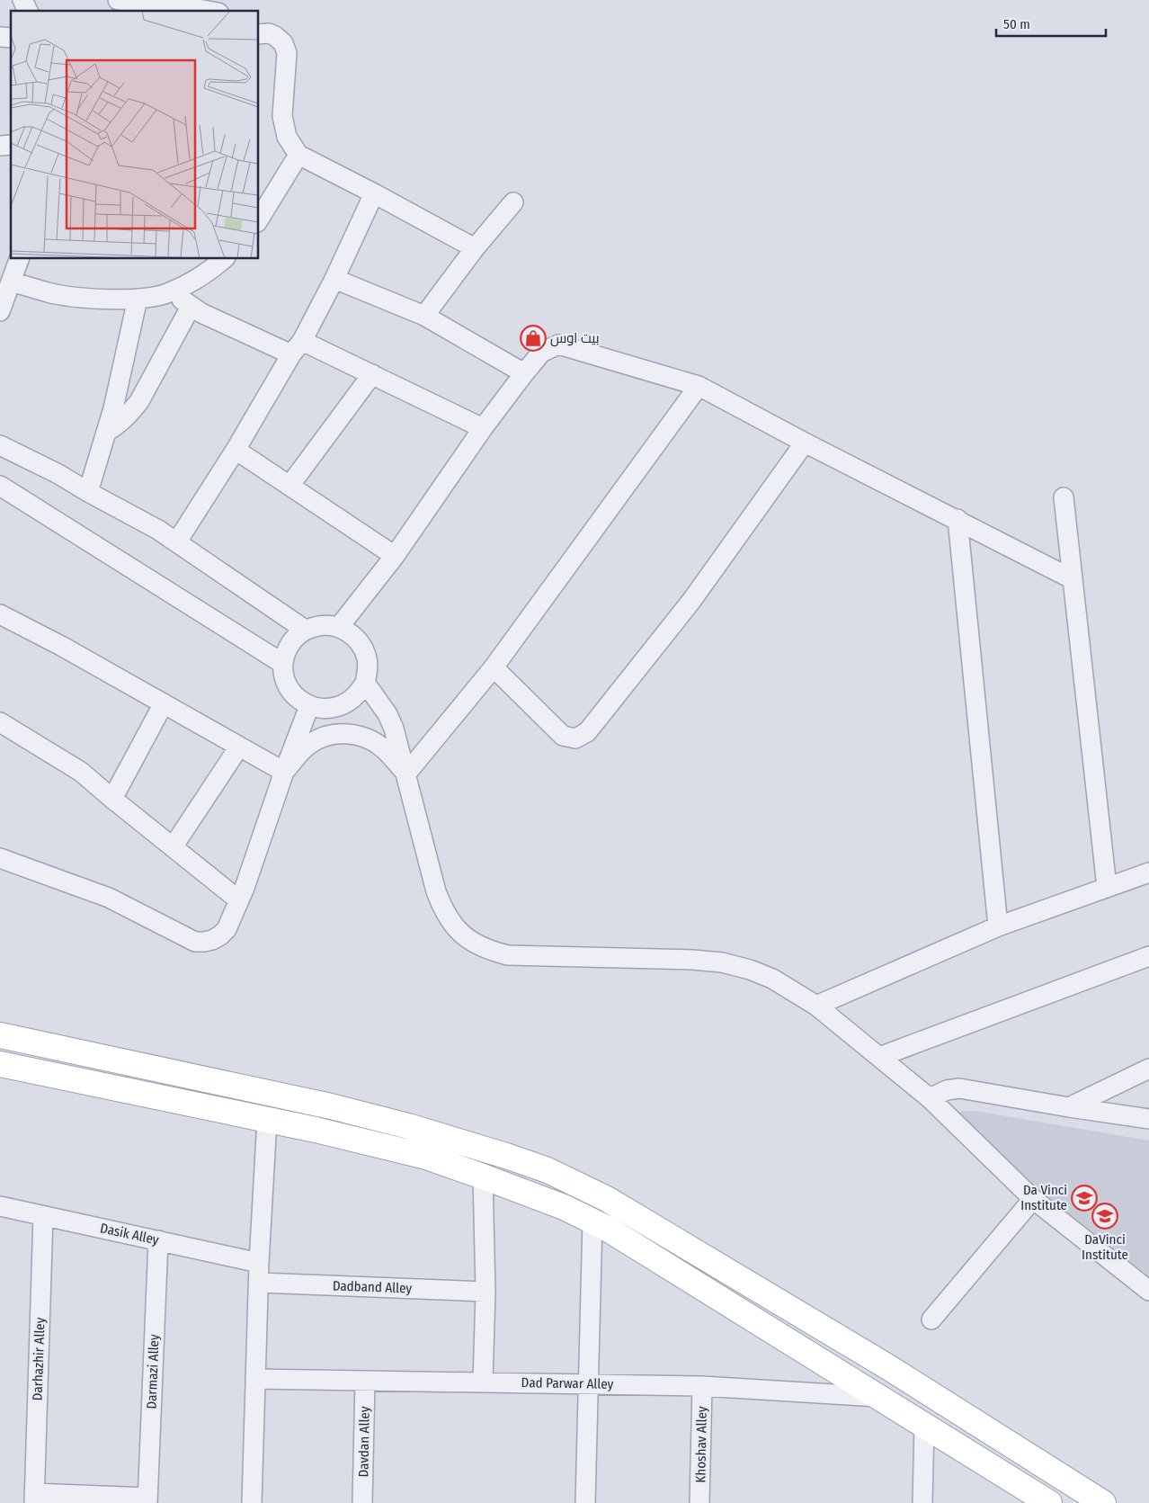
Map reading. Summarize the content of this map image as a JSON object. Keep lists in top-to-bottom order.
{
  "streets": {
    "street": [
      "Dasik Alley",
      "Dadband Alley",
      "Darhazhir Alley",
      "Darmazi Alley",
      "Dad Parwar Alley",
      "Davdan Alley",
      "Khoshav Alley"
    ]
  },
  "crossings": [
    ["Dasik Alley", "Darhazhir Alley"],
    ["Dasik Alley", "Darmazi Alley"],
    ["Dad Parwar Alley", "Davdan Alley"],
    ["Dad Parwar Alley", "Khoshav Alley"]
  ],
  "places": {
    "shop": ["بيت اوس"],
    "school or university": ["Da Vinci Institute", "DaVinci Institute"]
  },
  "scale_bar": "50 m"
}
